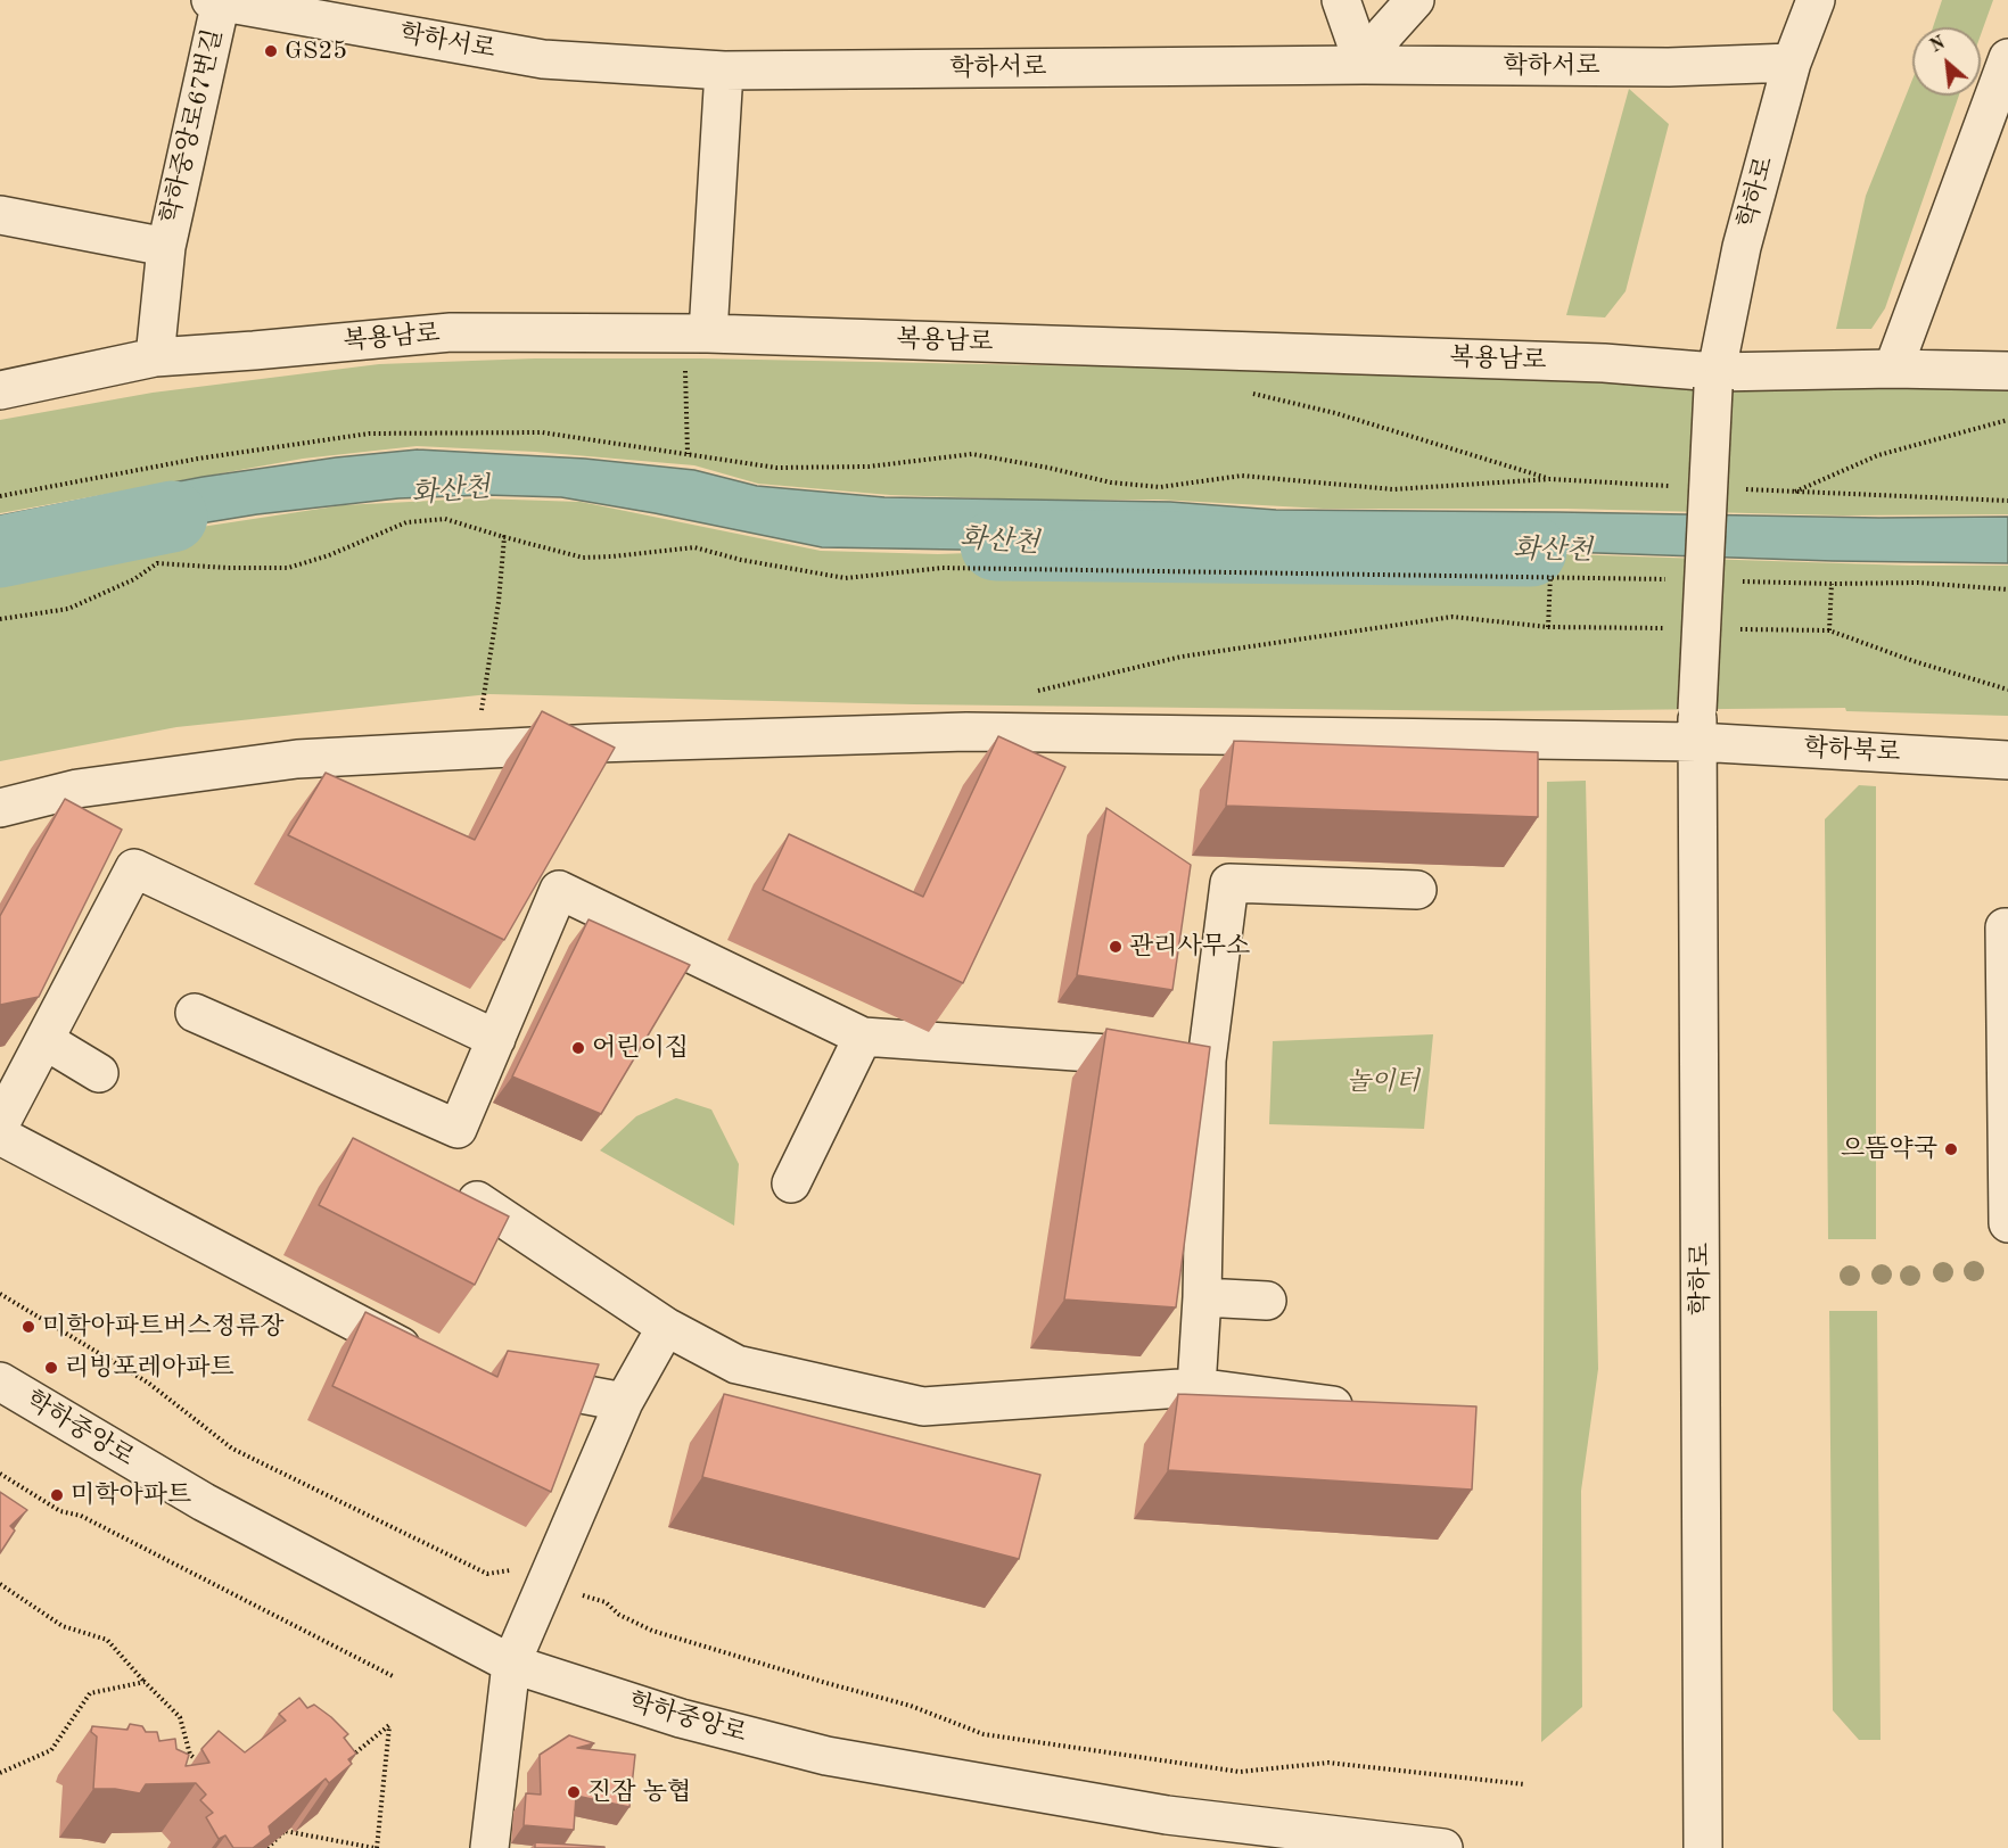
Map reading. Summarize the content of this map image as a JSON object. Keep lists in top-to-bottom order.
{
  "streets": {
    "street": [
      "학하서로",
      "학하중앙로67번길",
      "학하로",
      "복용남로",
      "학하북로",
      "학하중앙로"
    ]
  },
  "crossings": [
    ["학하서로", "학하중앙로67번길"],
    ["학하서로", "학하로"],
    ["학하로", "복용남로"],
    ["학하로", "학하북로"]
  ],
  "water": ["화산천"],
  "parks": ["놀이터"],
  "places": [
    "GS25",
    "관리사무소",
    "어린이집",
    "으뜸약국",
    "미학아파트버스정류장",
    "리빙포레아파트",
    "미학아파트",
    "진잠 농협"
  ],
  "north": "top left"
}
